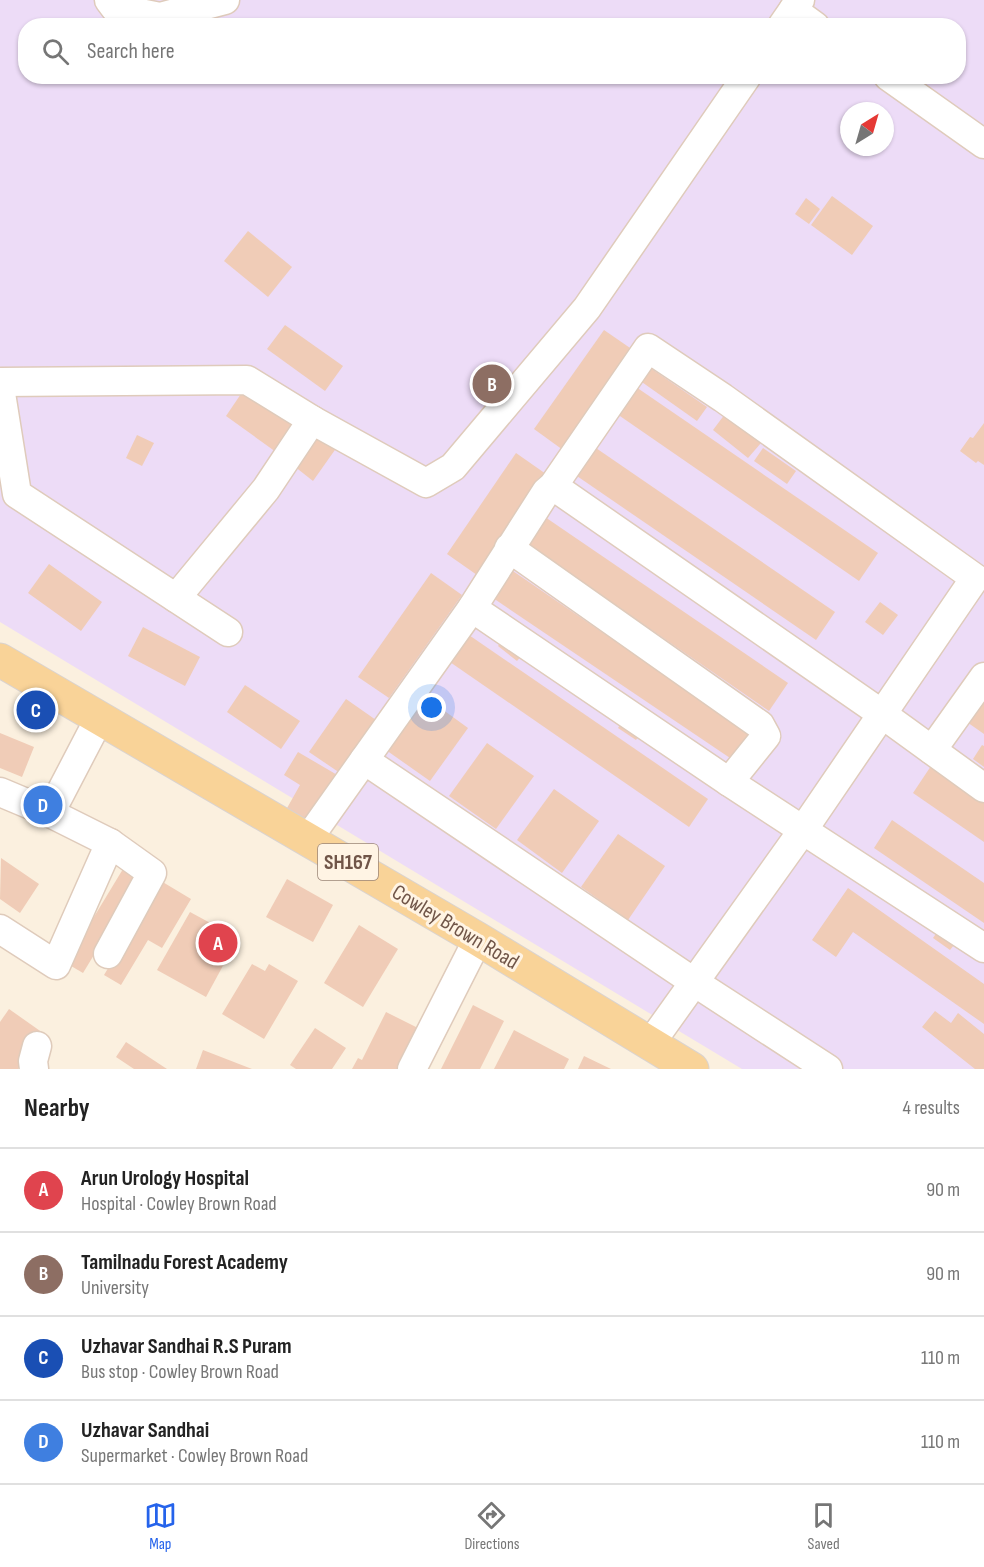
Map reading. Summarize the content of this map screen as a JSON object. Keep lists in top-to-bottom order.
{
  "streets": {
    "main road": ["SH167", "Cowley Brown Road"]
  },
  "north": "top right",
  "page": {
    "search": "Search here",
    "pins": [
      "B",
      "C",
      "D",
      "A"
    ],
    "heading": ["Nearby", "4 results"],
    "list": [
      {
        "mark": "A",
        "name": "Arun Urology Hospital",
        "note": "Hospital · Cowley Brown Road",
        "value": "90 m"
      },
      {
        "mark": "B",
        "name": "Tamilnadu Forest Academy",
        "note": "University",
        "value": "90 m"
      },
      {
        "mark": "C",
        "name": "Uzhavar Sandhai R.S Puram",
        "note": "Bus stop · Cowley Brown Road",
        "value": "110 m"
      },
      {
        "mark": "D",
        "name": "Uzhavar Sandhai",
        "note": "Supermarket · Cowley Brown Road",
        "value": "110 m"
      }
    ],
    "nav": ["Map", "Directions", "Saved"]
  }
}
